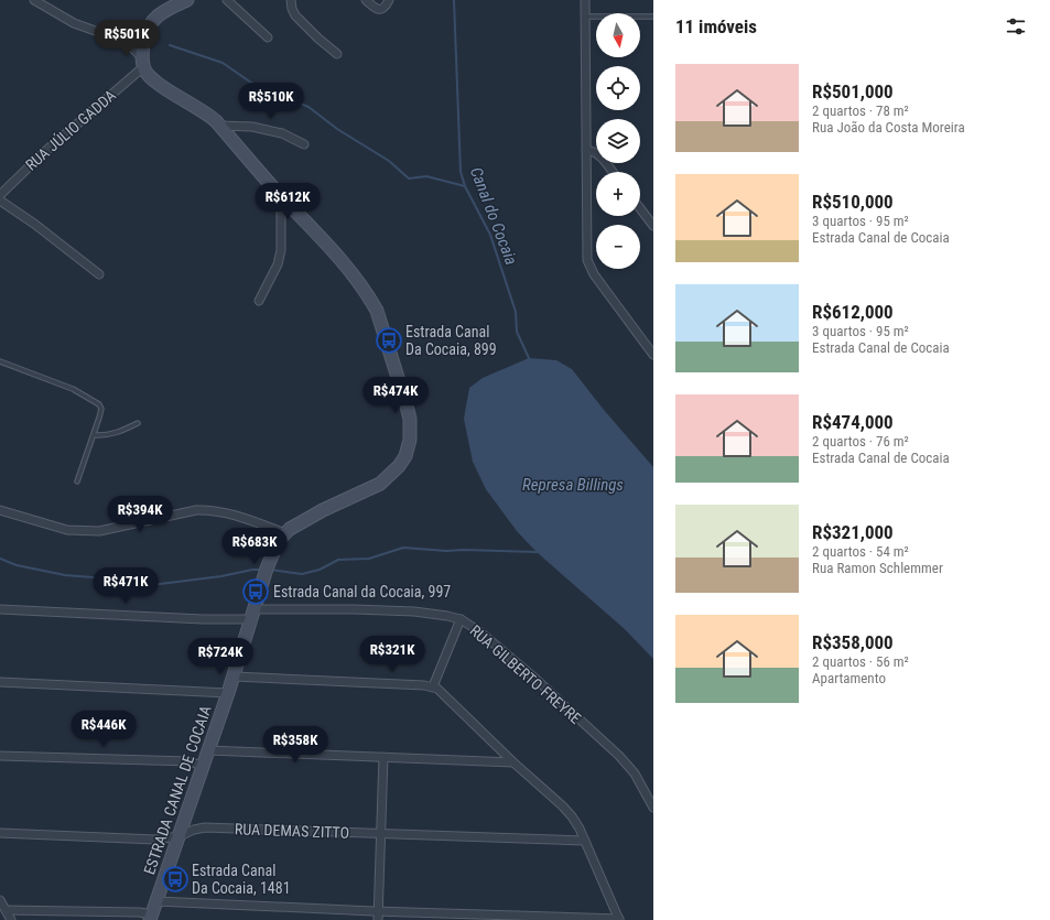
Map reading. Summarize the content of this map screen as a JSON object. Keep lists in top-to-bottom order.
{
  "streets": {
    "main road": ["ESTRADA CANAL DE COCAIA"],
    "street": ["RUA JÚLIO GADDA", "RUA GILBERTO FREYRE", "RUA DEMAS ZITTO"]
  },
  "crossings": [
    ["RUA JÚLIO GADDA", "ESTRADA CANAL DE COCAIA"],
    ["RUA GILBERTO FREYRE", "ESTRADA CANAL DE COCAIA"],
    ["ESTRADA CANAL DE COCAIA", "RUA DEMAS ZITTO"]
  ],
  "water": ["Canal do Cocaia", "Represa Billings"],
  "places": {
    "bus stop": ["Estrada Canal Da Cocaia, 899", "Estrada Canal da Cocaia, 997", "Estrada Canal Da Cocaia, 1481"]
  },
  "north": "bottom",
  "page": {
    "heading": "11 imóveis",
    "map_buttons": ["+", "−"],
    "price": [
      "R$501K",
      "R$510K",
      "R$612K",
      "R$474K",
      "R$394K",
      "R$683K",
      "R$471K",
      "R$321K",
      "R$724K",
      "R$446K",
      "R$358K"
    ],
    "list": [
      {
        "name": "R$501,000",
        "note": "2 quartos · 78 m² · Rua João da Costa Moreira"
      },
      {
        "name": "R$510,000",
        "note": "3 quartos · 95 m² · Estrada Canal de Cocaia"
      },
      {
        "name": "R$612,000",
        "note": "3 quartos · 95 m² · Estrada Canal de Cocaia"
      },
      {
        "name": "R$474,000",
        "note": "2 quartos · 76 m² · Estrada Canal de Cocaia"
      },
      {
        "name": "R$321,000",
        "note": "2 quartos · 54 m² · Rua Ramon Schlemmer"
      },
      {
        "name": "R$358,000",
        "note": "2 quartos · 56 m² · Apartamento"
      }
    ]
  }
}
